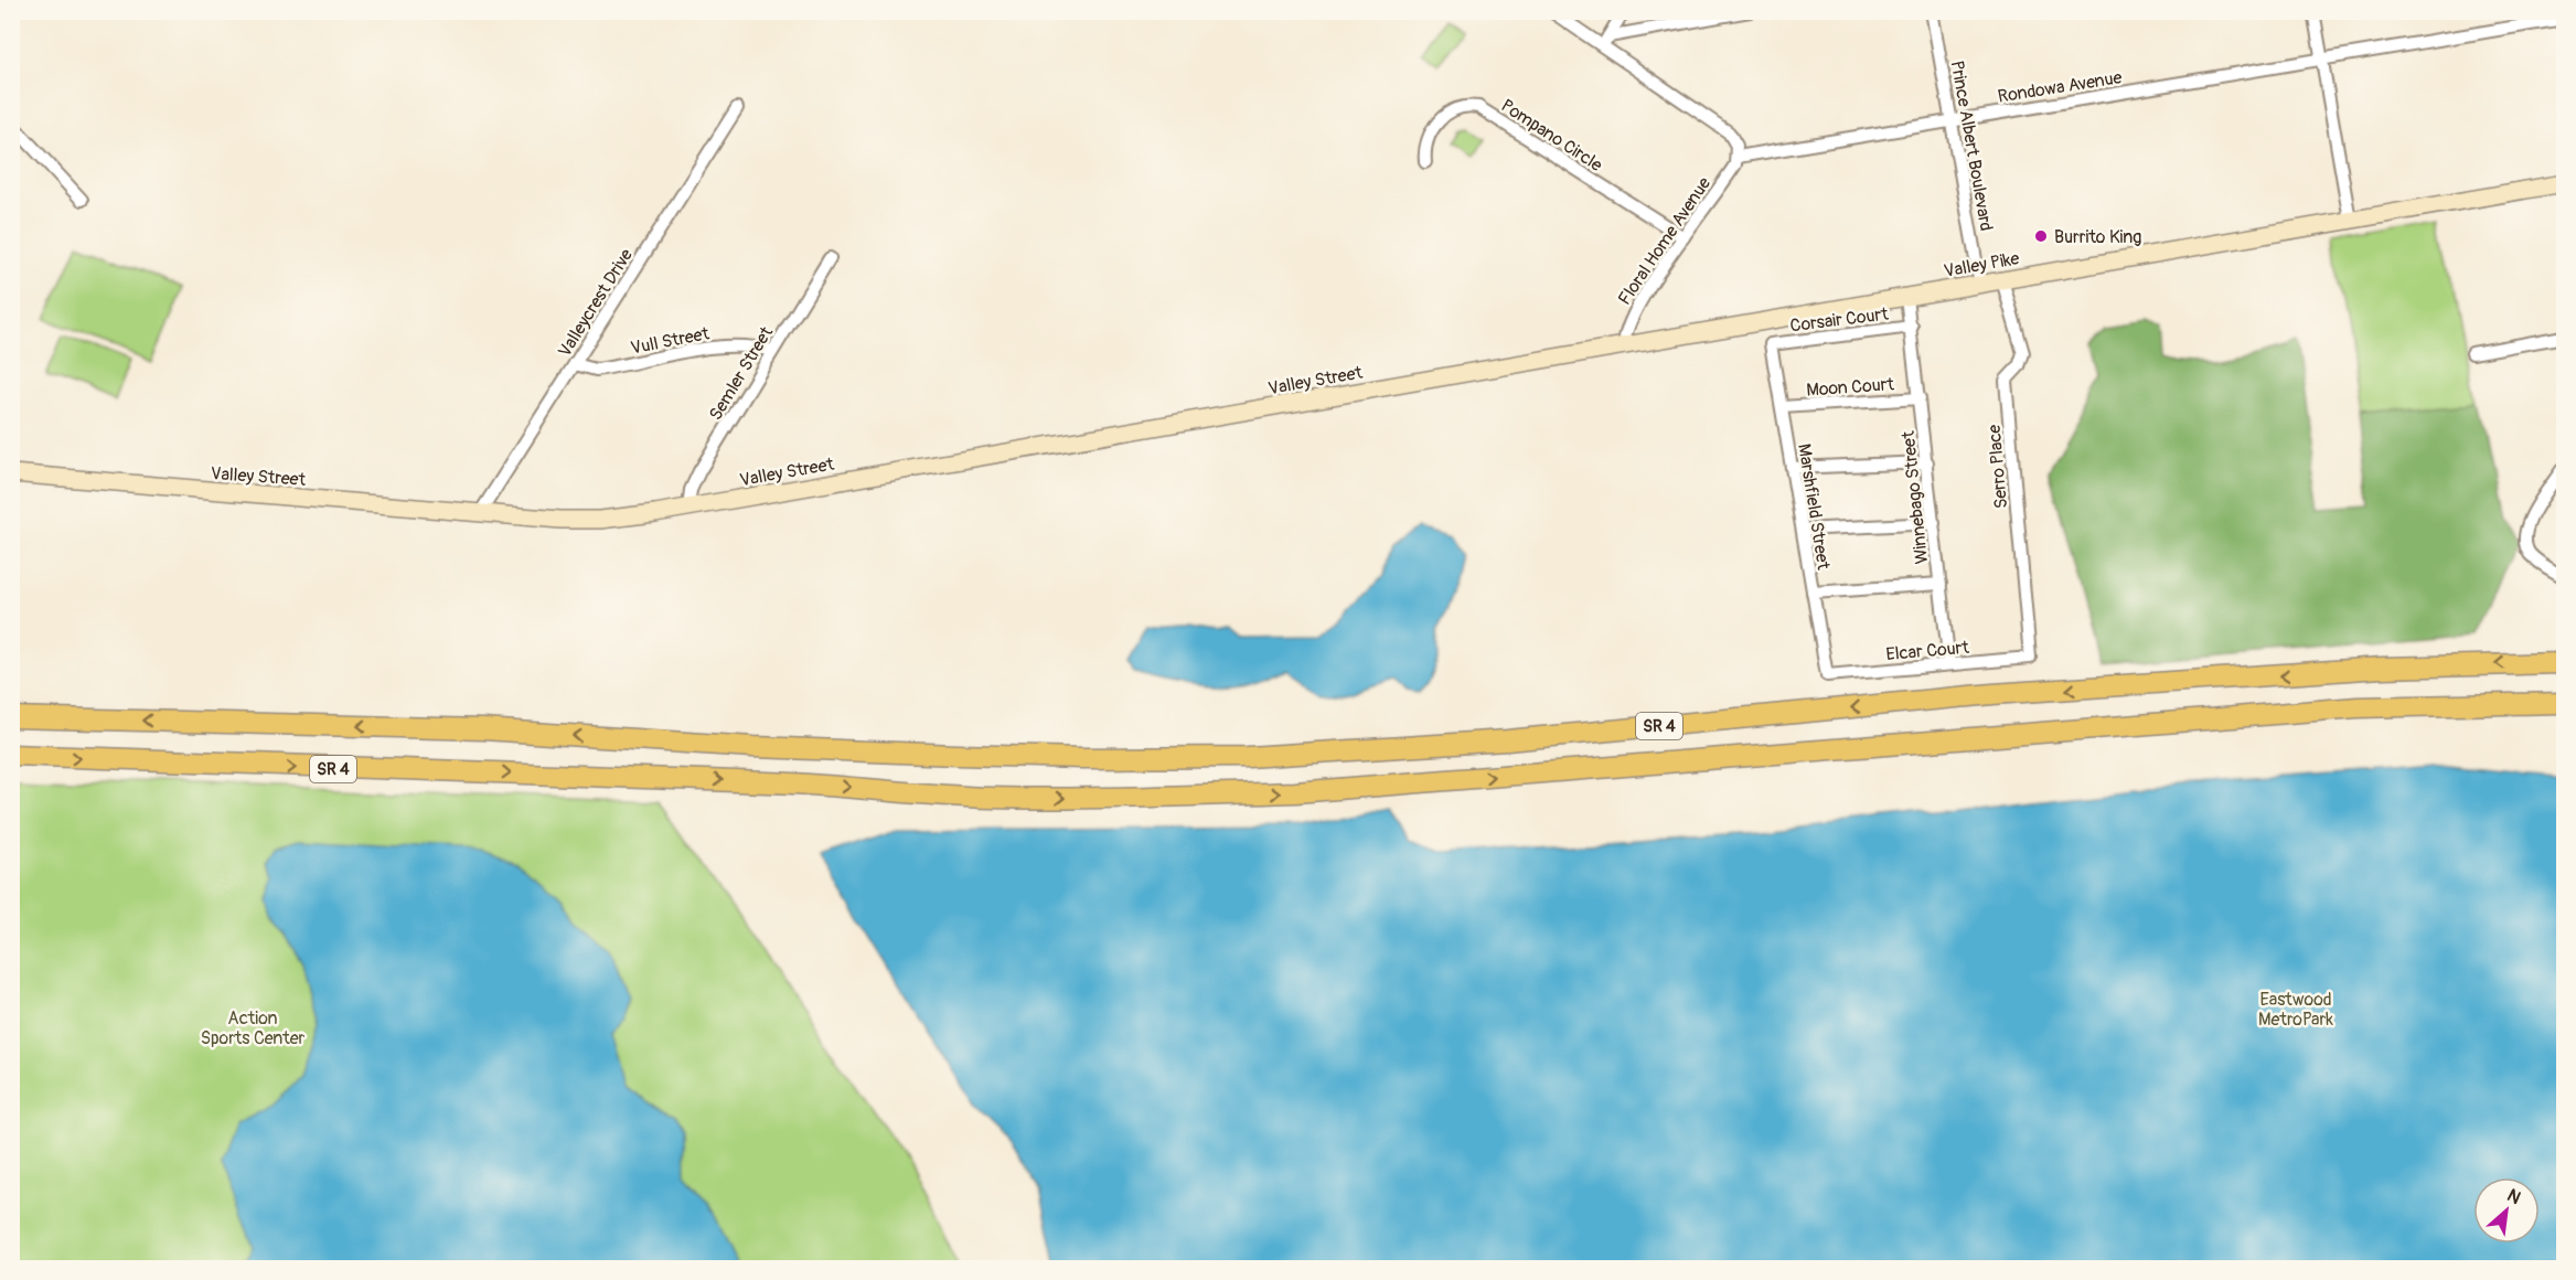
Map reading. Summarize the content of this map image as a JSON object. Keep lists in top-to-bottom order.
{
  "streets": {
    "highway": ["SR 4"],
    "street": [
      "Rondowa Avenue",
      "Pompano Circle",
      "Prince Albert Boulevard",
      "Floral Home Avenue",
      "Valley Pike",
      "Valleycrest Drive",
      "Corsair Court",
      "Vull Street",
      "Semler Street",
      "Valley Street",
      "Moon Court",
      "Serro Place",
      "Winnebago Street",
      "Marshfield Street",
      "Elcar Court"
    ]
  },
  "crossings": [
    ["Rondowa Avenue", "Prince Albert Boulevard"],
    ["Rondowa Avenue", "Floral Home Avenue"],
    ["Pompano Circle", "Floral Home Avenue"],
    ["Prince Albert Boulevard", "Valley Pike"],
    ["Floral Home Avenue", "Valley Pike"],
    ["Valley Pike", "Valley Street"],
    ["Valley Pike", "Serro Place"],
    ["Valley Pike", "Winnebago Street"],
    ["Valleycrest Drive", "Vull Street"],
    ["Valleycrest Drive", "Valley Street"],
    ["Corsair Court", "Winnebago Street"],
    ["Corsair Court", "Marshfield Street"],
    ["Vull Street", "Semler Street"],
    ["Semler Street", "Valley Street"],
    ["Moon Court", "Winnebago Street"],
    ["Moon Court", "Marshfield Street"],
    ["Serro Place", "Elcar Court"],
    ["Winnebago Street", "Elcar Court"],
    ["Marshfield Street", "Elcar Court"]
  ],
  "parks": ["Eastwood MetroPark", "Action Sports Center"],
  "places": ["Burrito King"],
  "north": "top right"
}
